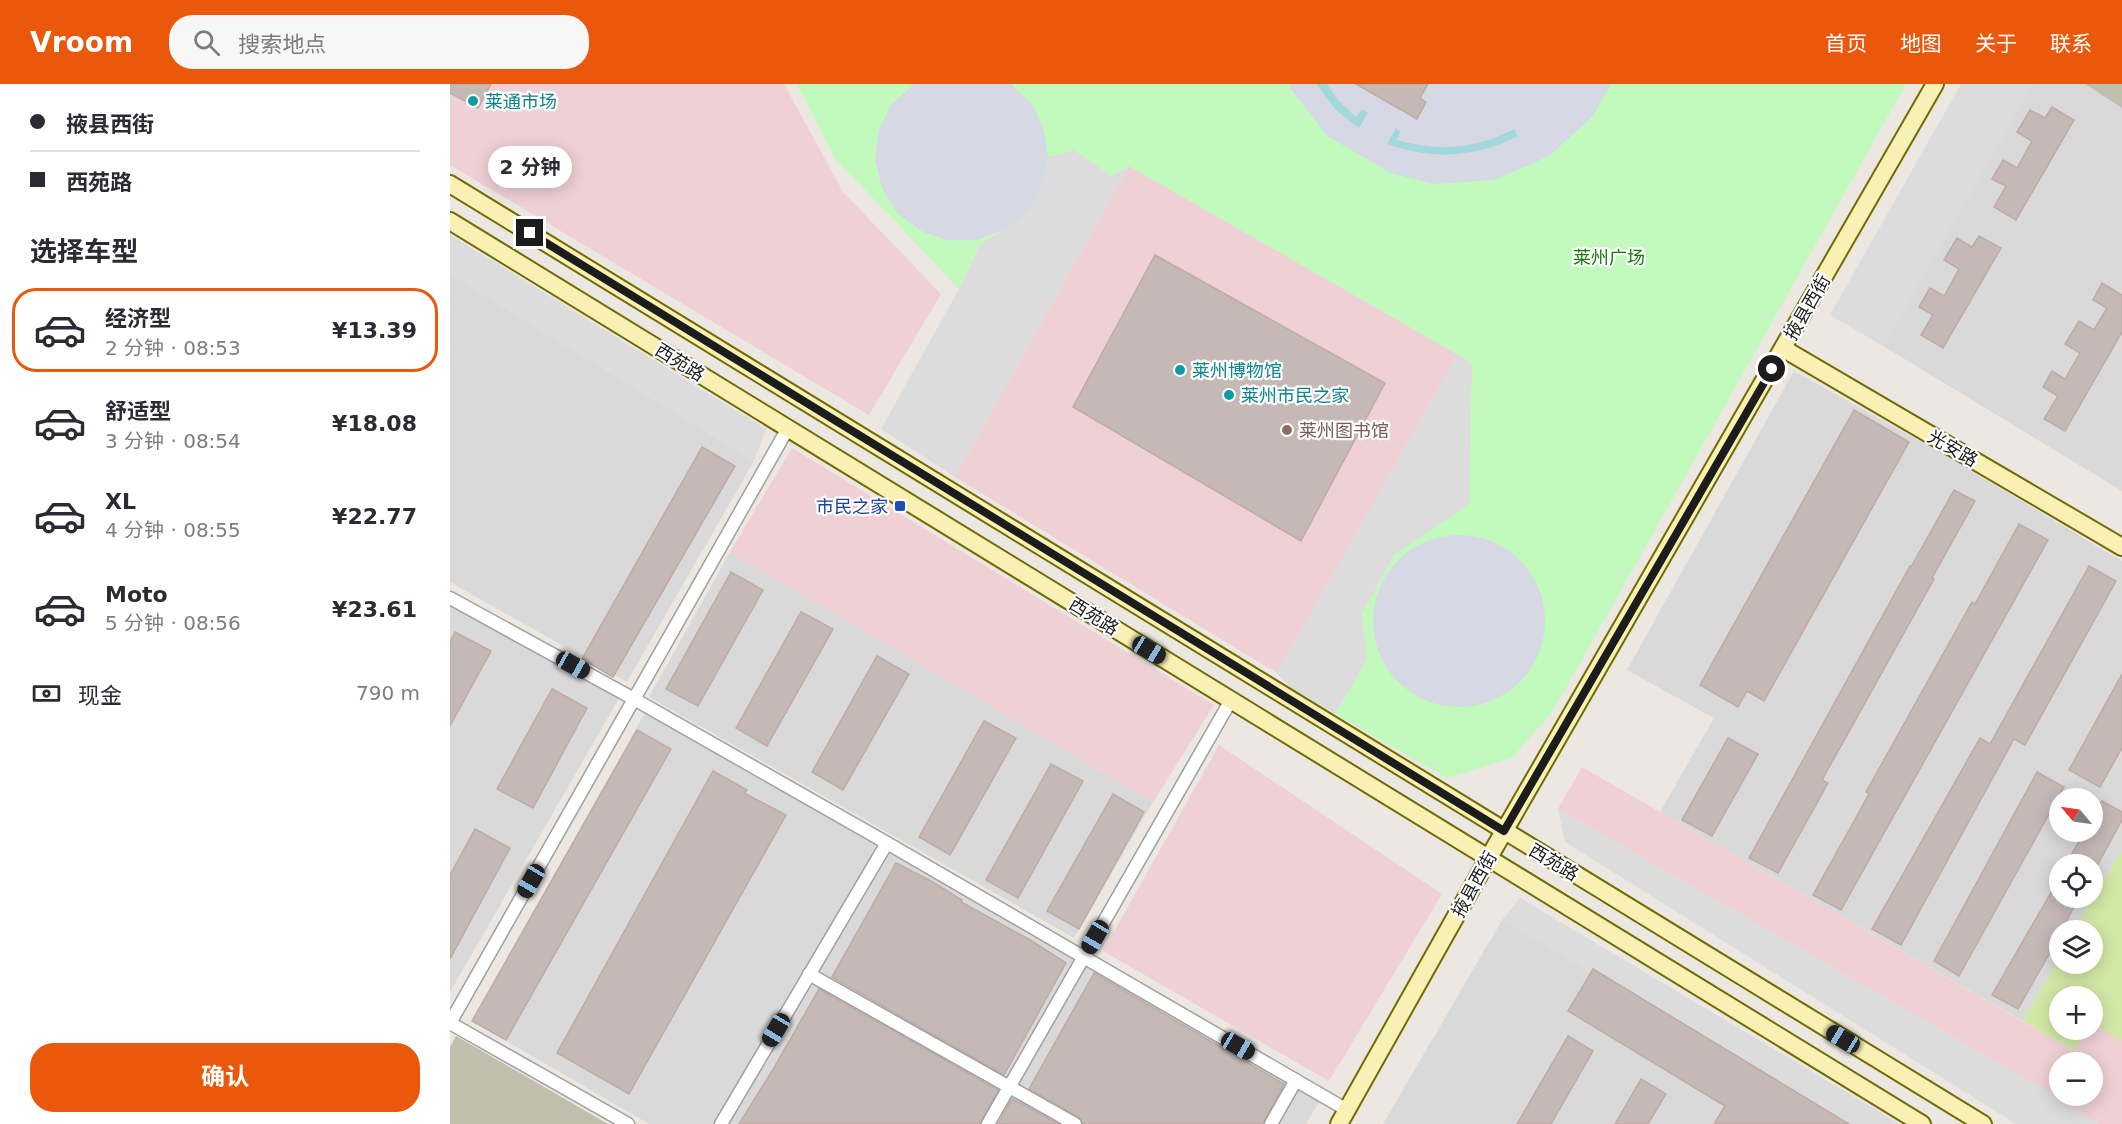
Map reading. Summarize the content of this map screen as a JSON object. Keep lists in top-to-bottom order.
{
  "streets": {
    "main road": ["掖县西街", "西苑路", "光安路"]
  },
  "crossings": [
    ["掖县西街", "西苑路"],
    ["掖县西街", "光安路"]
  ],
  "parks": ["莱州广场"],
  "places": {
    "other": [
      "莱通市场",
      "莱州博物馆",
      "莱州市民之家",
      "莱州图书馆"
    ],
    "transit": ["市民之家"]
  },
  "north": "top left",
  "page": {
    "header": "Vroom",
    "search": "搜索地点",
    "nav": [
      "首页",
      "地图",
      "关于",
      "联系"
    ],
    "banner": ["掖县西街", "西苑路"],
    "bubble": "2 分钟",
    "heading": "选择车型",
    "list": [
      {
        "name": "经济型",
        "note": "2 分钟 · 08:53",
        "value": "¥13.39"
      },
      {
        "name": "舒适型",
        "note": "3 分钟 · 08:54",
        "value": "¥18.08"
      },
      {
        "name": "XL",
        "note": "4 分钟 · 08:55",
        "value": "¥22.77"
      },
      {
        "name": "Moto",
        "note": "5 分钟 · 08:56",
        "value": "¥23.61"
      }
    ],
    "pay": ["现金", "790 m"],
    "map_buttons": ["+", "−"],
    "buttons": "确认"
  }
}
